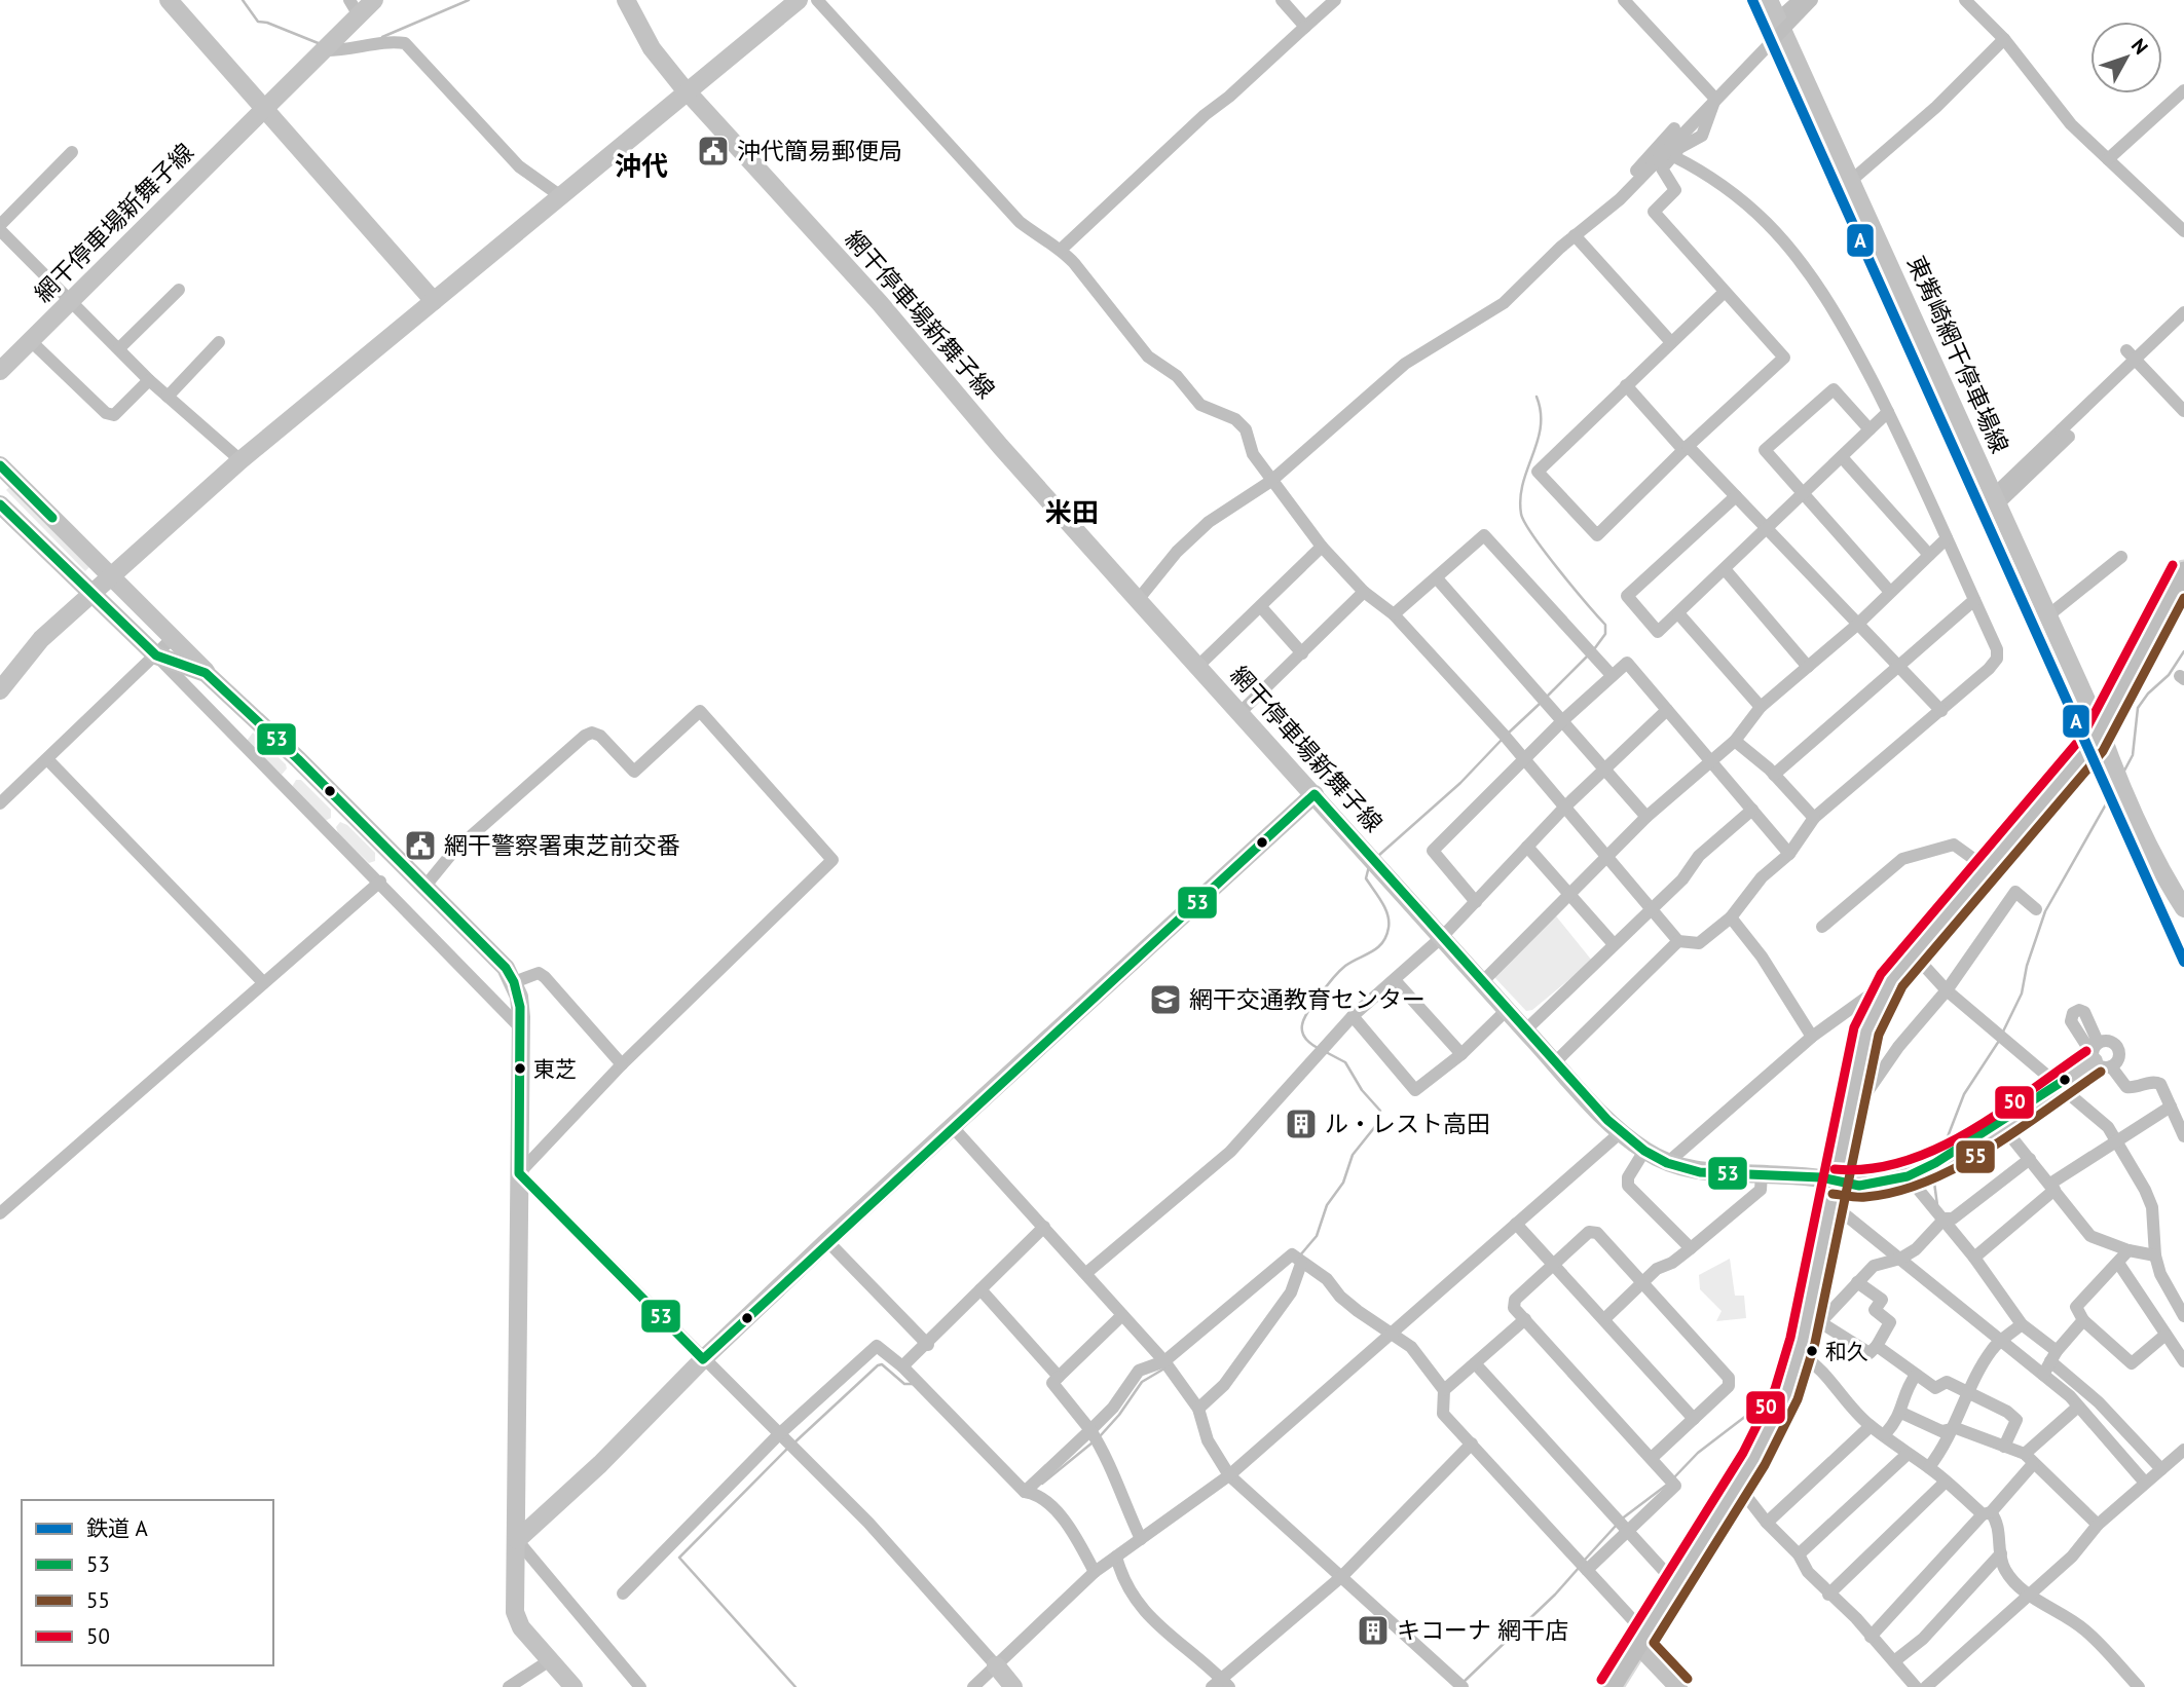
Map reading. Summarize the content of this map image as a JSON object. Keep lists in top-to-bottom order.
{
  "streets": {
    "street": ["網干停車場新舞子線", "東觜崎網干停車場線"]
  },
  "districts": ["沖代", "米田"],
  "places": {
    "public building": ["沖代簡易郵便局", "網干警察署東芝前交番"],
    "school or university": ["網干交通教育センター"],
    "other": ["東芝", "和久"],
    "building": ["ル・レスト高田", "キコーナ 網干店"]
  },
  "lines": [
    "rail line A",
    "transit line 53",
    "transit line 50",
    "transit line 55"
  ],
  "legend": [
    "鉄道 A",
    "53",
    "55",
    "50"
  ],
  "north": "top right"
}
